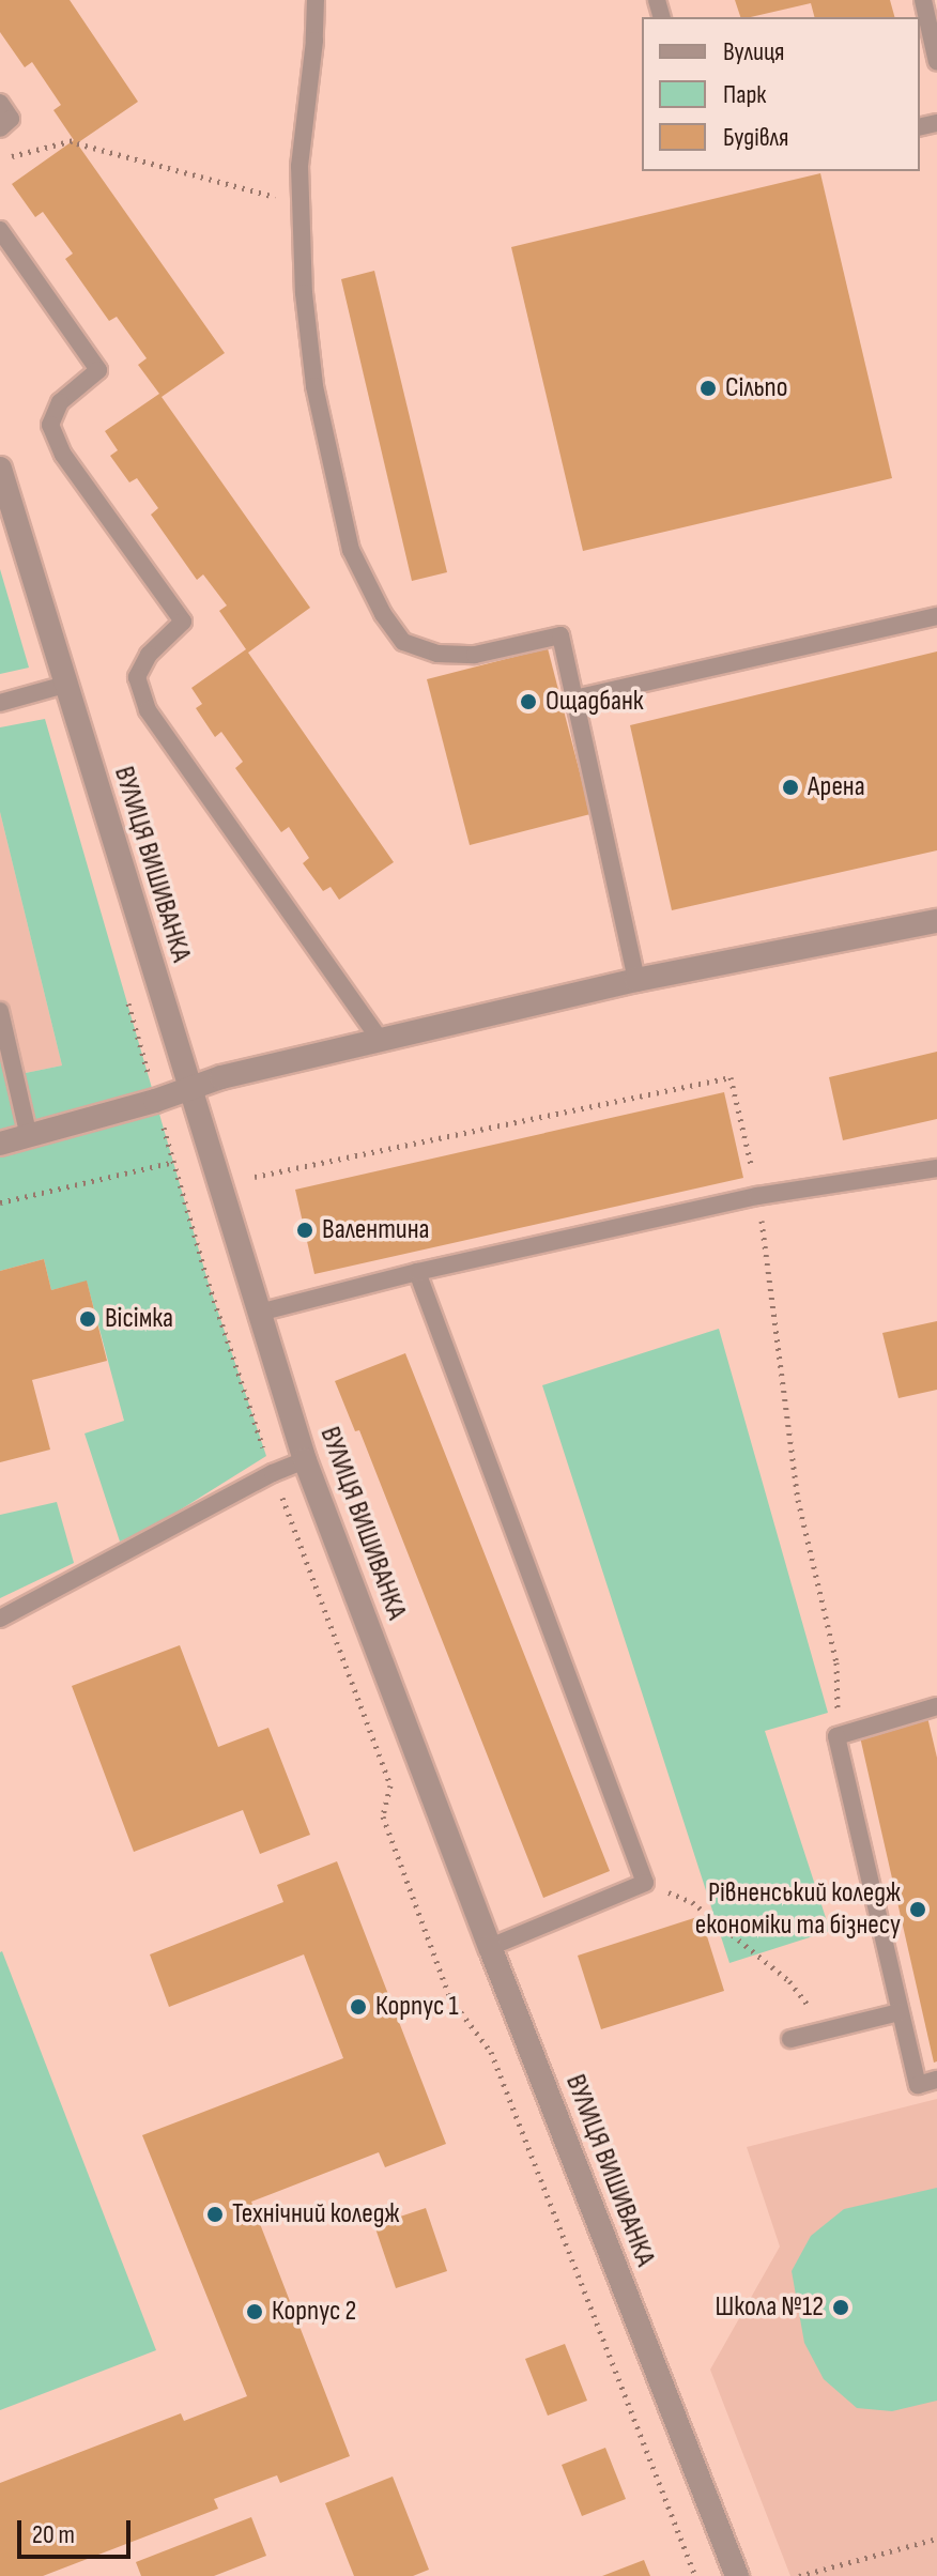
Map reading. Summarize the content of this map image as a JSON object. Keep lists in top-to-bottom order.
{
  "streets": {
    "street": ["ВУЛИЦЯ ВИШИВАНКА"]
  },
  "places": [
    "Сільпо",
    "Ощадбанк",
    "Арена",
    "Валентина",
    "Вiсiмка",
    "Рівненський коледж економіки та бізнесу",
    "Корпус 1",
    "Технічний коледж",
    "Школа №12",
    "Корпус 2"
  ],
  "legend": ["Вулиця", "Парк", "Будівля"],
  "scale_bar": "20 m"
}
